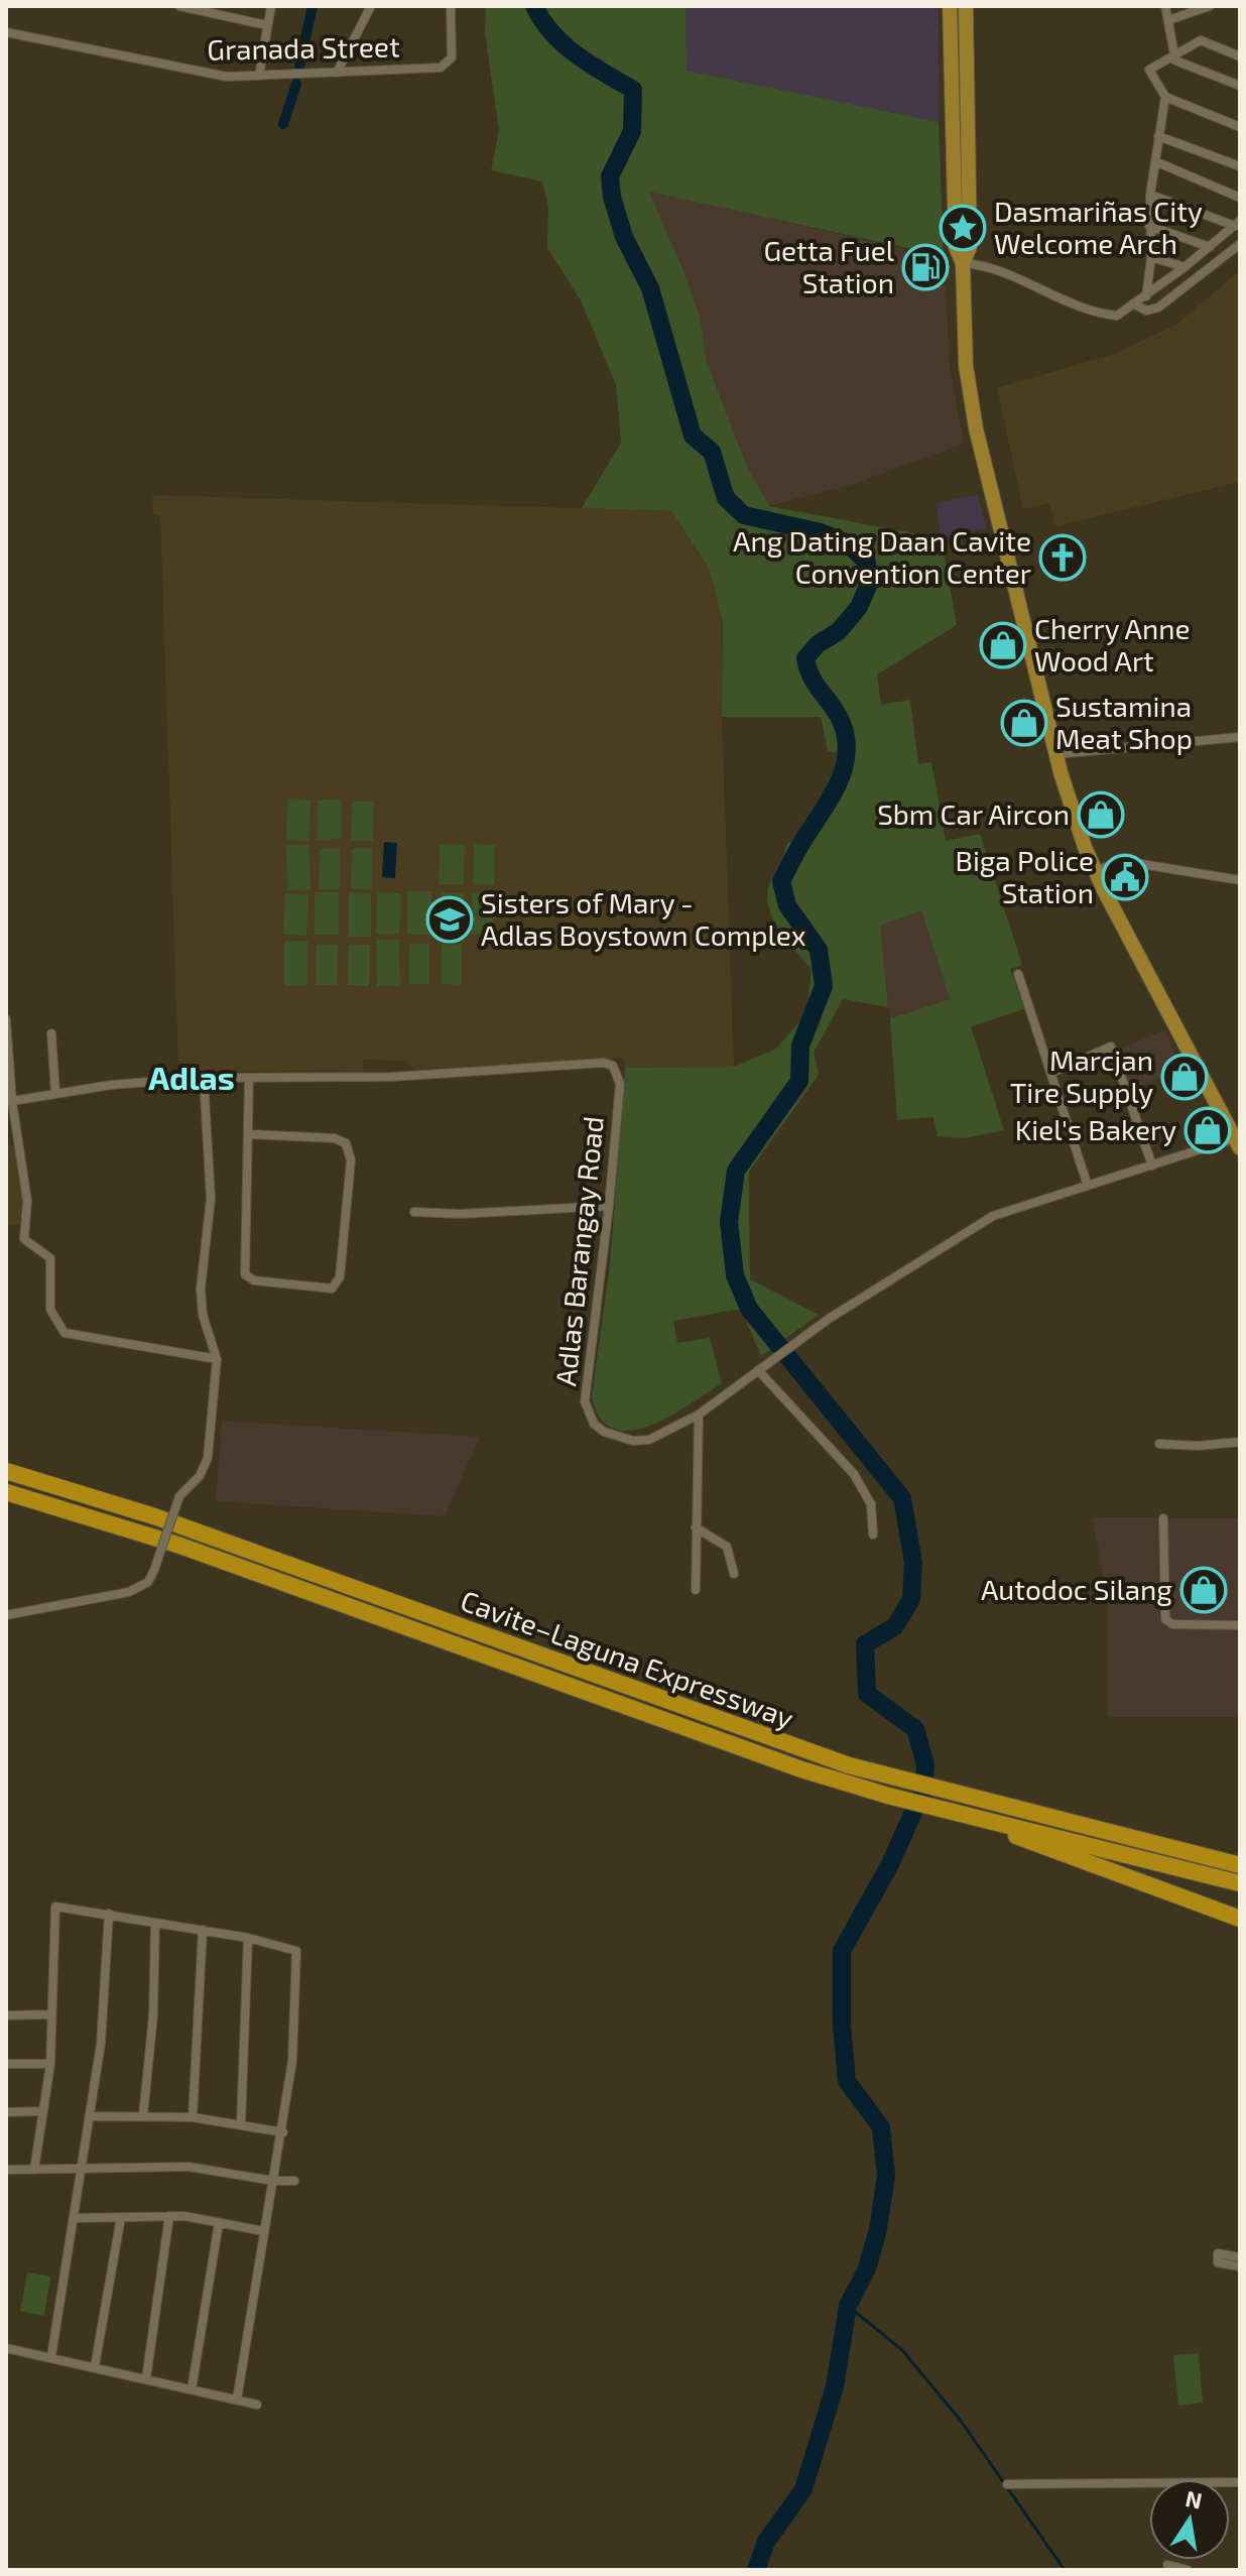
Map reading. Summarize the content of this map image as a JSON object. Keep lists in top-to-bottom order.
{
  "streets": {
    "highway": ["Cavite–Laguna Expressway"],
    "street": ["Granada Street", "Adlas Barangay Road"]
  },
  "districts": ["Adlas"],
  "places": {
    "place": ["Dasmariñas City Welcome Arch"],
    "fuel station": ["Getta Fuel Station"],
    "church": ["Ang Dating Daan Cavite Convention Center"],
    "shop": [
      "Cherry Anne Wood Art",
      "Sustamina Meat Shop",
      "Sbm Car Aircon",
      "Marcjan Tire Supply",
      "Kiel's Bakery",
      "Autodoc Silang"
    ],
    "public building": ["Biga Police Station"],
    "school or university": ["Sisters of Mary - Adlas Boystown Complex"]
  },
  "north": "top"
}
